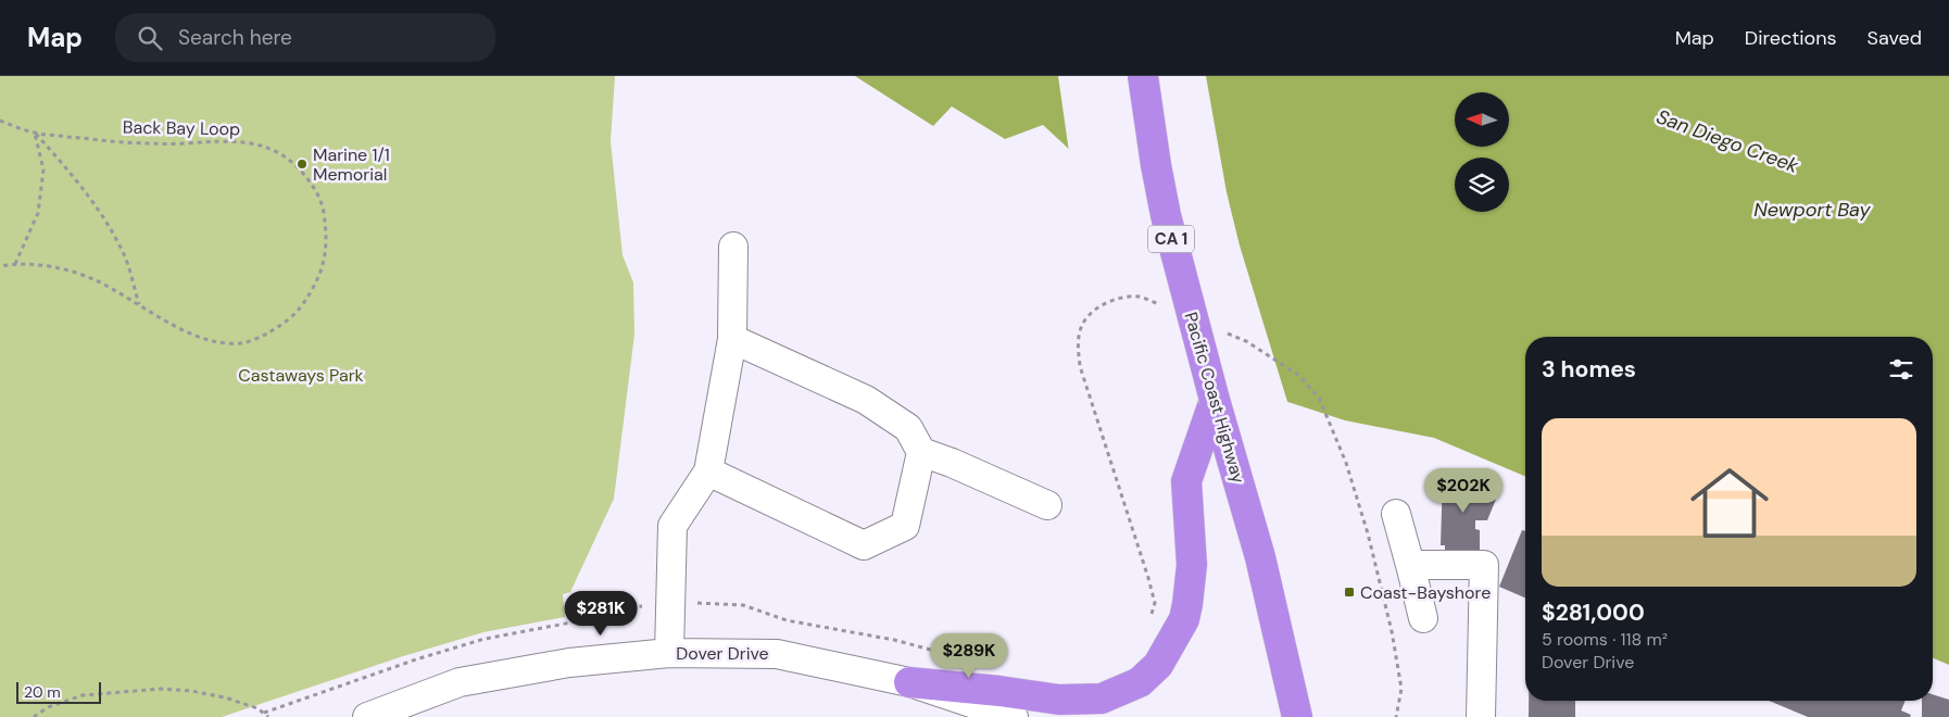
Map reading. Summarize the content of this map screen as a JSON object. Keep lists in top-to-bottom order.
{
  "streets": {
    "highway": ["CA 1", "Pacific Coast Highway"],
    "street": ["Dover Drive"],
    "path": ["Back Bay Loop"]
  },
  "water": ["San Diego Creek", "Newport Bay"],
  "parks": ["Castaways Park"],
  "places": {
    "other": ["Marine 1/1 Memorial"],
    "transit": ["Coast-Bayshore"]
  },
  "scale_bar": "20 m",
  "north": "left",
  "page": {
    "header": "Map",
    "search": "Search here",
    "nav": ["Map", "Directions", "Saved"],
    "heading": "3 homes",
    "list": [
      {
        "name": "$281,000",
        "note": "5 rooms · 118 m² · Dover Drive"
      }
    ],
    "price": ["$202K", "$281K", "$289K"],
    "scale": "20 m"
  }
}
